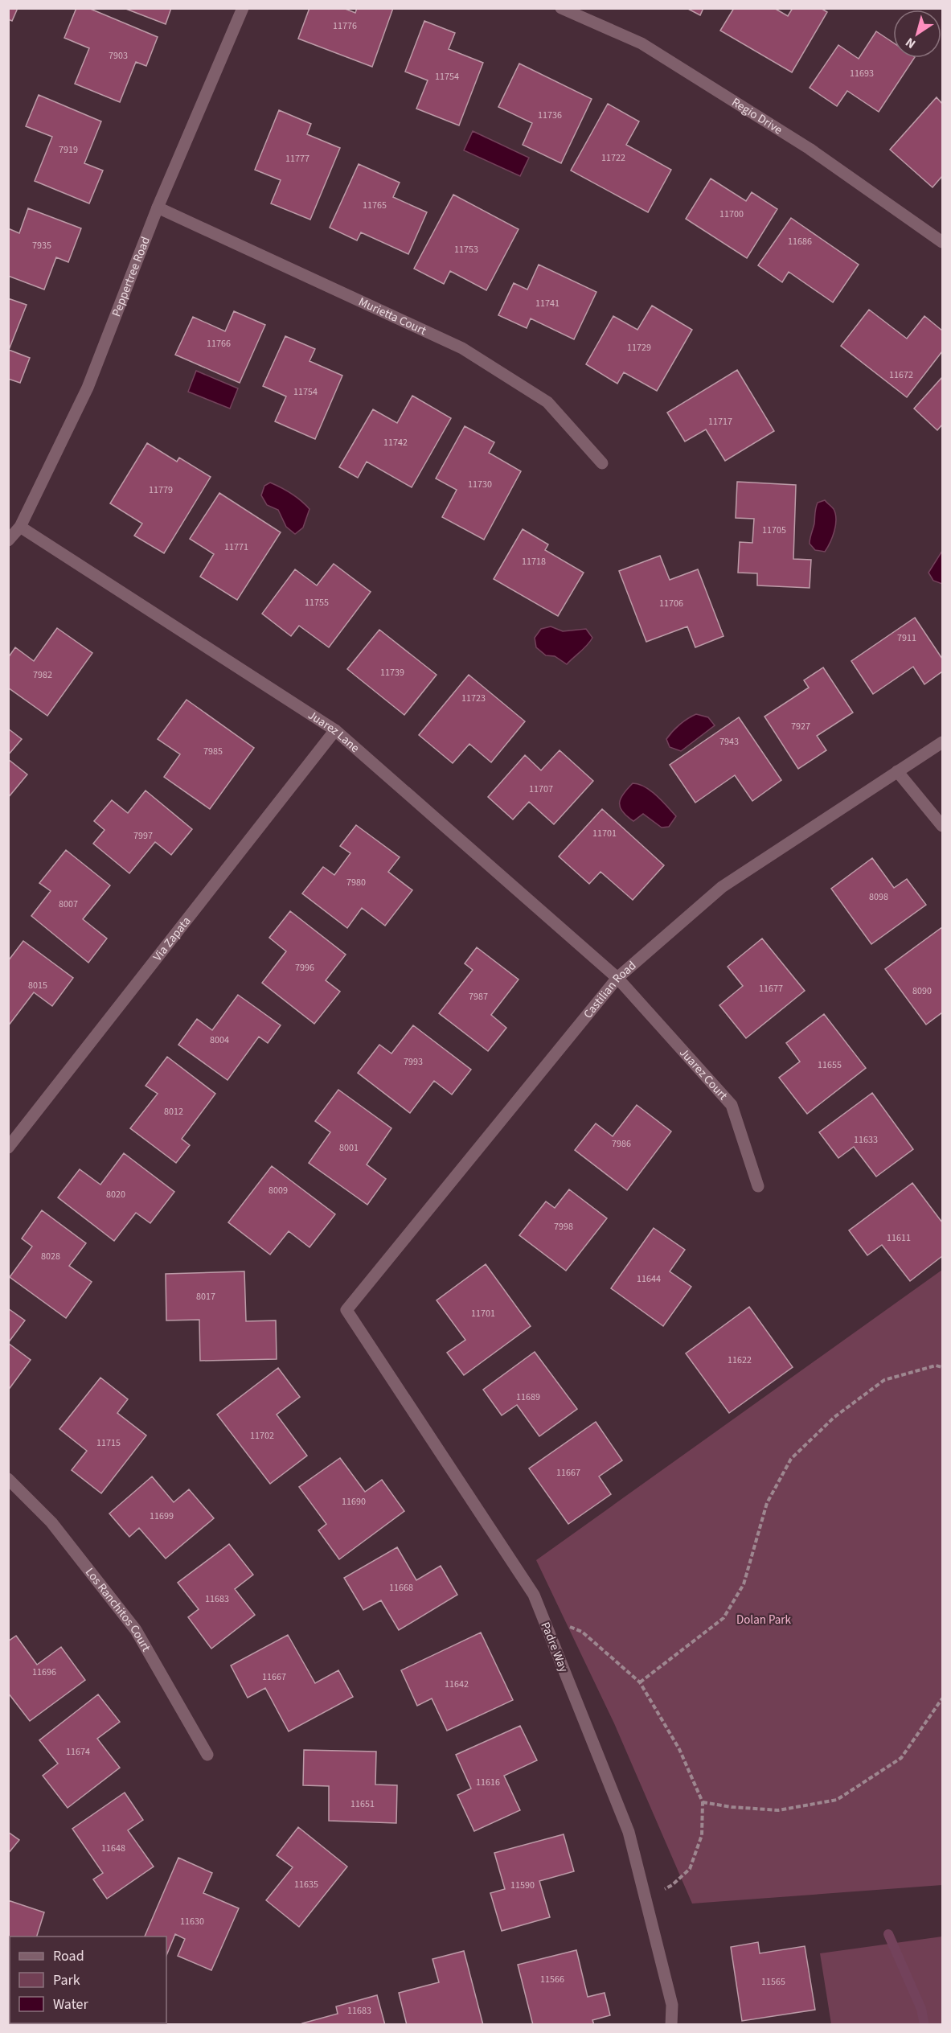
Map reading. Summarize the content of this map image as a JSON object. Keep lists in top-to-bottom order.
{
  "streets": {
    "street": [
      "Regio Drive",
      "Peppertree Road",
      "Murietta Court",
      "Juarez Lane",
      "Via Zapata",
      "Castilian Road",
      "Juarez Court",
      "Los Ranchitos Court",
      "Padre Way"
    ]
  },
  "crossings": [
    ["Peppertree Road", "Murietta Court"],
    ["Peppertree Road", "Juarez Lane"],
    ["Juarez Lane", "Via Zapata"],
    ["Juarez Lane", "Castilian Road"],
    ["Juarez Lane", "Juarez Court"],
    ["Castilian Road", "Juarez Court"],
    ["Castilian Road", "Padre Way"]
  ],
  "parks": ["Dolan Park"],
  "house_numbers": [
    "11776",
    "7903",
    "11693",
    "11754",
    "11736",
    "7919",
    "11722",
    "11777",
    "11765",
    "11700",
    "11686",
    "7935",
    "11753",
    "11741",
    "11766",
    "11729",
    "11672",
    "11754",
    "11717",
    "11742",
    "11730",
    "11779",
    "11705",
    "11771",
    "11718",
    "11755",
    "11706",
    "7911",
    "11739",
    "7982",
    "11723",
    "7927",
    "7943",
    "7985",
    "11707",
    "11701",
    "7997",
    "7980",
    "8098",
    "8007",
    "7996",
    "8015",
    "11677",
    "8090",
    "7987",
    "8004",
    "7993",
    "11655",
    "8012",
    "11633",
    "7986",
    "8001",
    "8009",
    "8020",
    "7998",
    "11611",
    "8028",
    "11644",
    "8017",
    "11701",
    "11622",
    "11689",
    "11702",
    "11715",
    "11667",
    "11690",
    "11699",
    "11668",
    "11683",
    "11696",
    "11667",
    "11642",
    "11674",
    "11616",
    "11651",
    "11648",
    "11635",
    "11590",
    "11630",
    "11566",
    "11565",
    "11683"
  ],
  "legend": ["Road", "Park", "Water"],
  "north": "bottom left"
}
